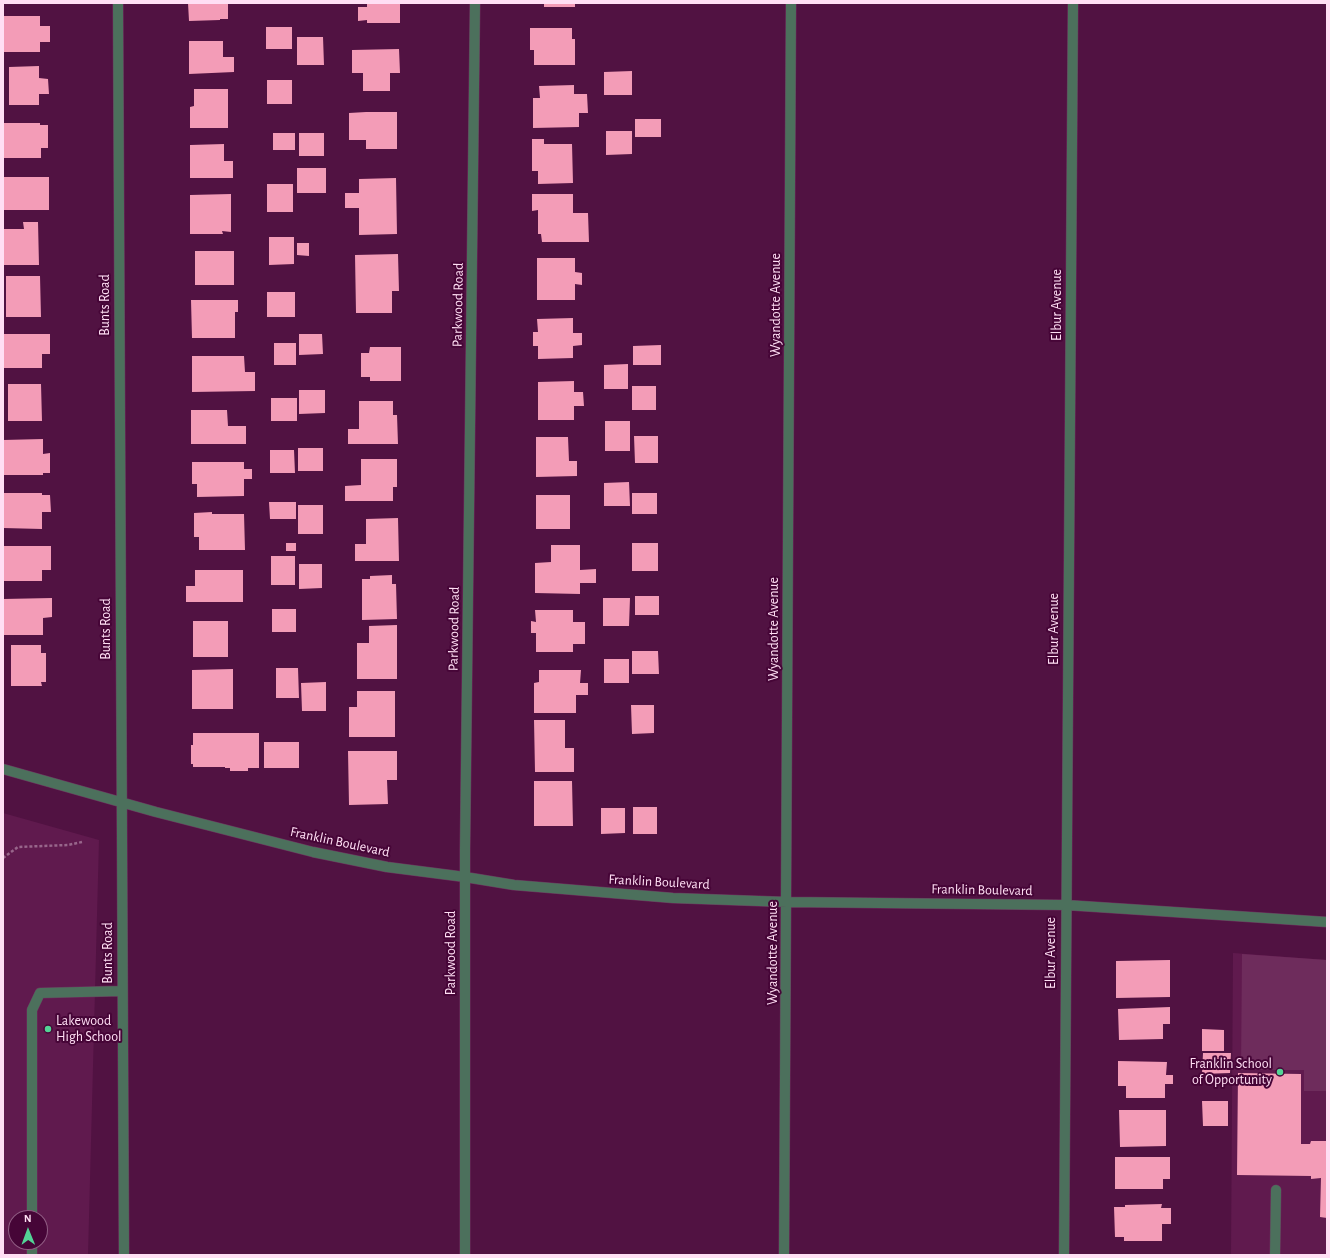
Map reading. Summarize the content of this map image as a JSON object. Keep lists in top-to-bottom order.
{
  "streets": {
    "street": [
      "Bunts Road",
      "Parkwood Road",
      "Wyandotte Avenue",
      "Elbur Avenue",
      "Franklin Boulevard"
    ]
  },
  "crossings": [
    ["Bunts Road", "Franklin Boulevard"],
    ["Parkwood Road", "Franklin Boulevard"],
    ["Wyandotte Avenue", "Franklin Boulevard"],
    ["Elbur Avenue", "Franklin Boulevard"]
  ],
  "places": ["Lakewood High School", "Franklin School of Opportunity"],
  "north": "top"
}
